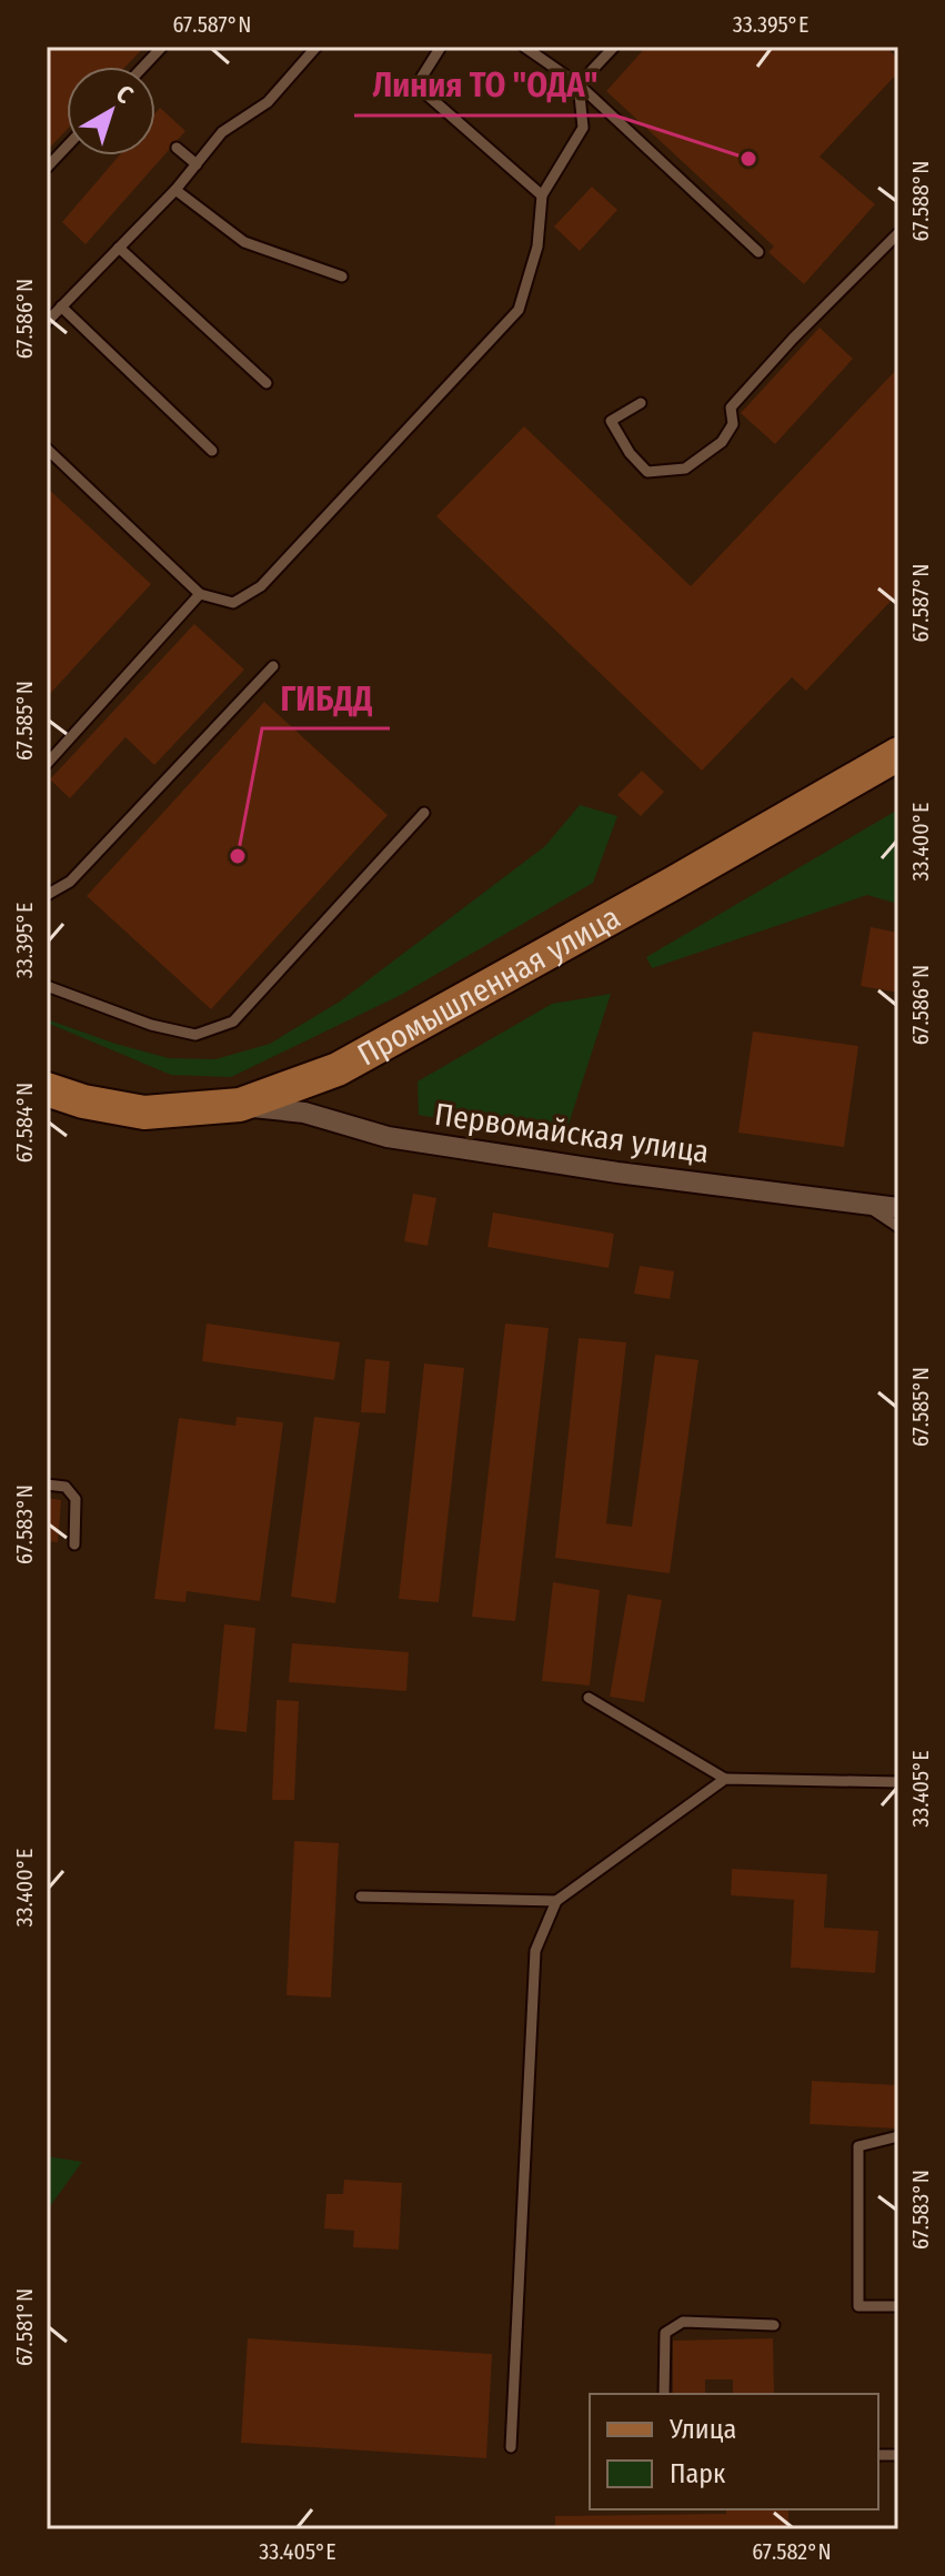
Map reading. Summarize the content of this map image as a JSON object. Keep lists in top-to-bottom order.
{
  "streets": {
    "main road": ["Промышленная улица"],
    "street": ["Первомайская улица"]
  },
  "crossings": [
    ["Промышленная улица", "Первомайская улица"]
  ],
  "places": ["Линия ТО \"ОДА\"", "ГИБДД"],
  "legend": ["Улица", "Парк"],
  "north": "top right",
  "coordinates": [
    "67.587°N",
    "33.395°E",
    "67.588°N",
    "67.586°N",
    "67.585°N",
    "33.400°E",
    "67.584°N",
    "67.583°N",
    "33.405°E",
    "67.581°N",
    "67.582°N"
  ]
}
